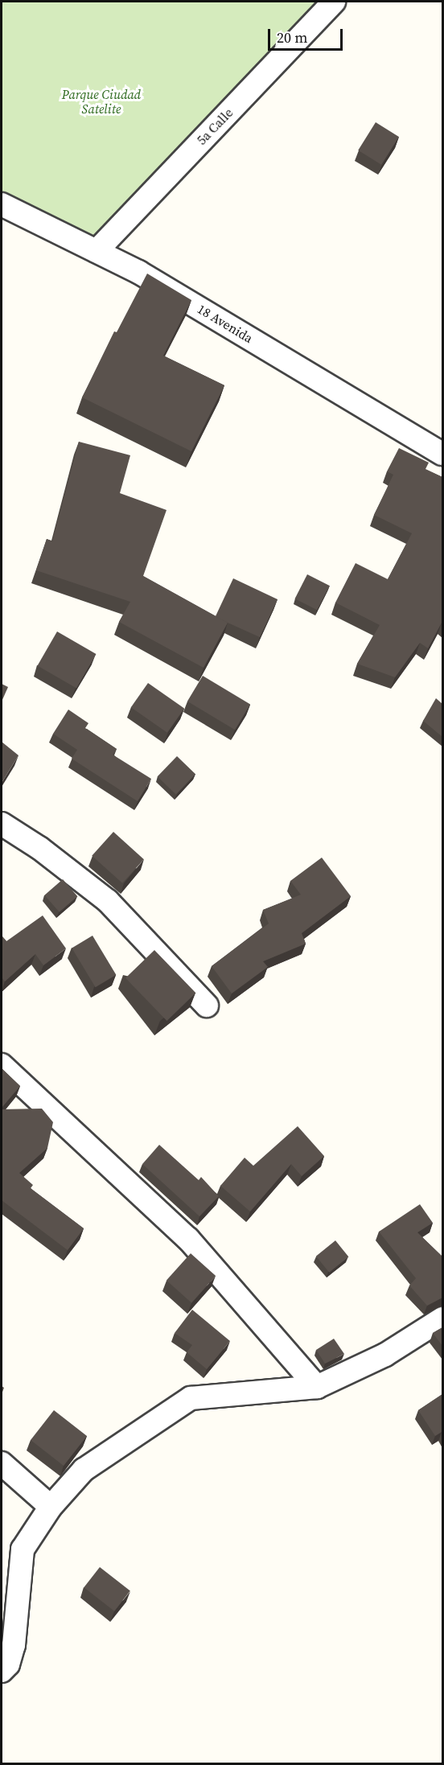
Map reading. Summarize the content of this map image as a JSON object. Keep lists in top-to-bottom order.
{
  "streets": {
    "street": ["5a Calle", "18 Avenida"]
  },
  "crossings": [
    ["5a Calle", "18 Avenida"]
  ],
  "parks": ["Parque Ciudad Satelite"],
  "scale_bar": "20 m"
}
